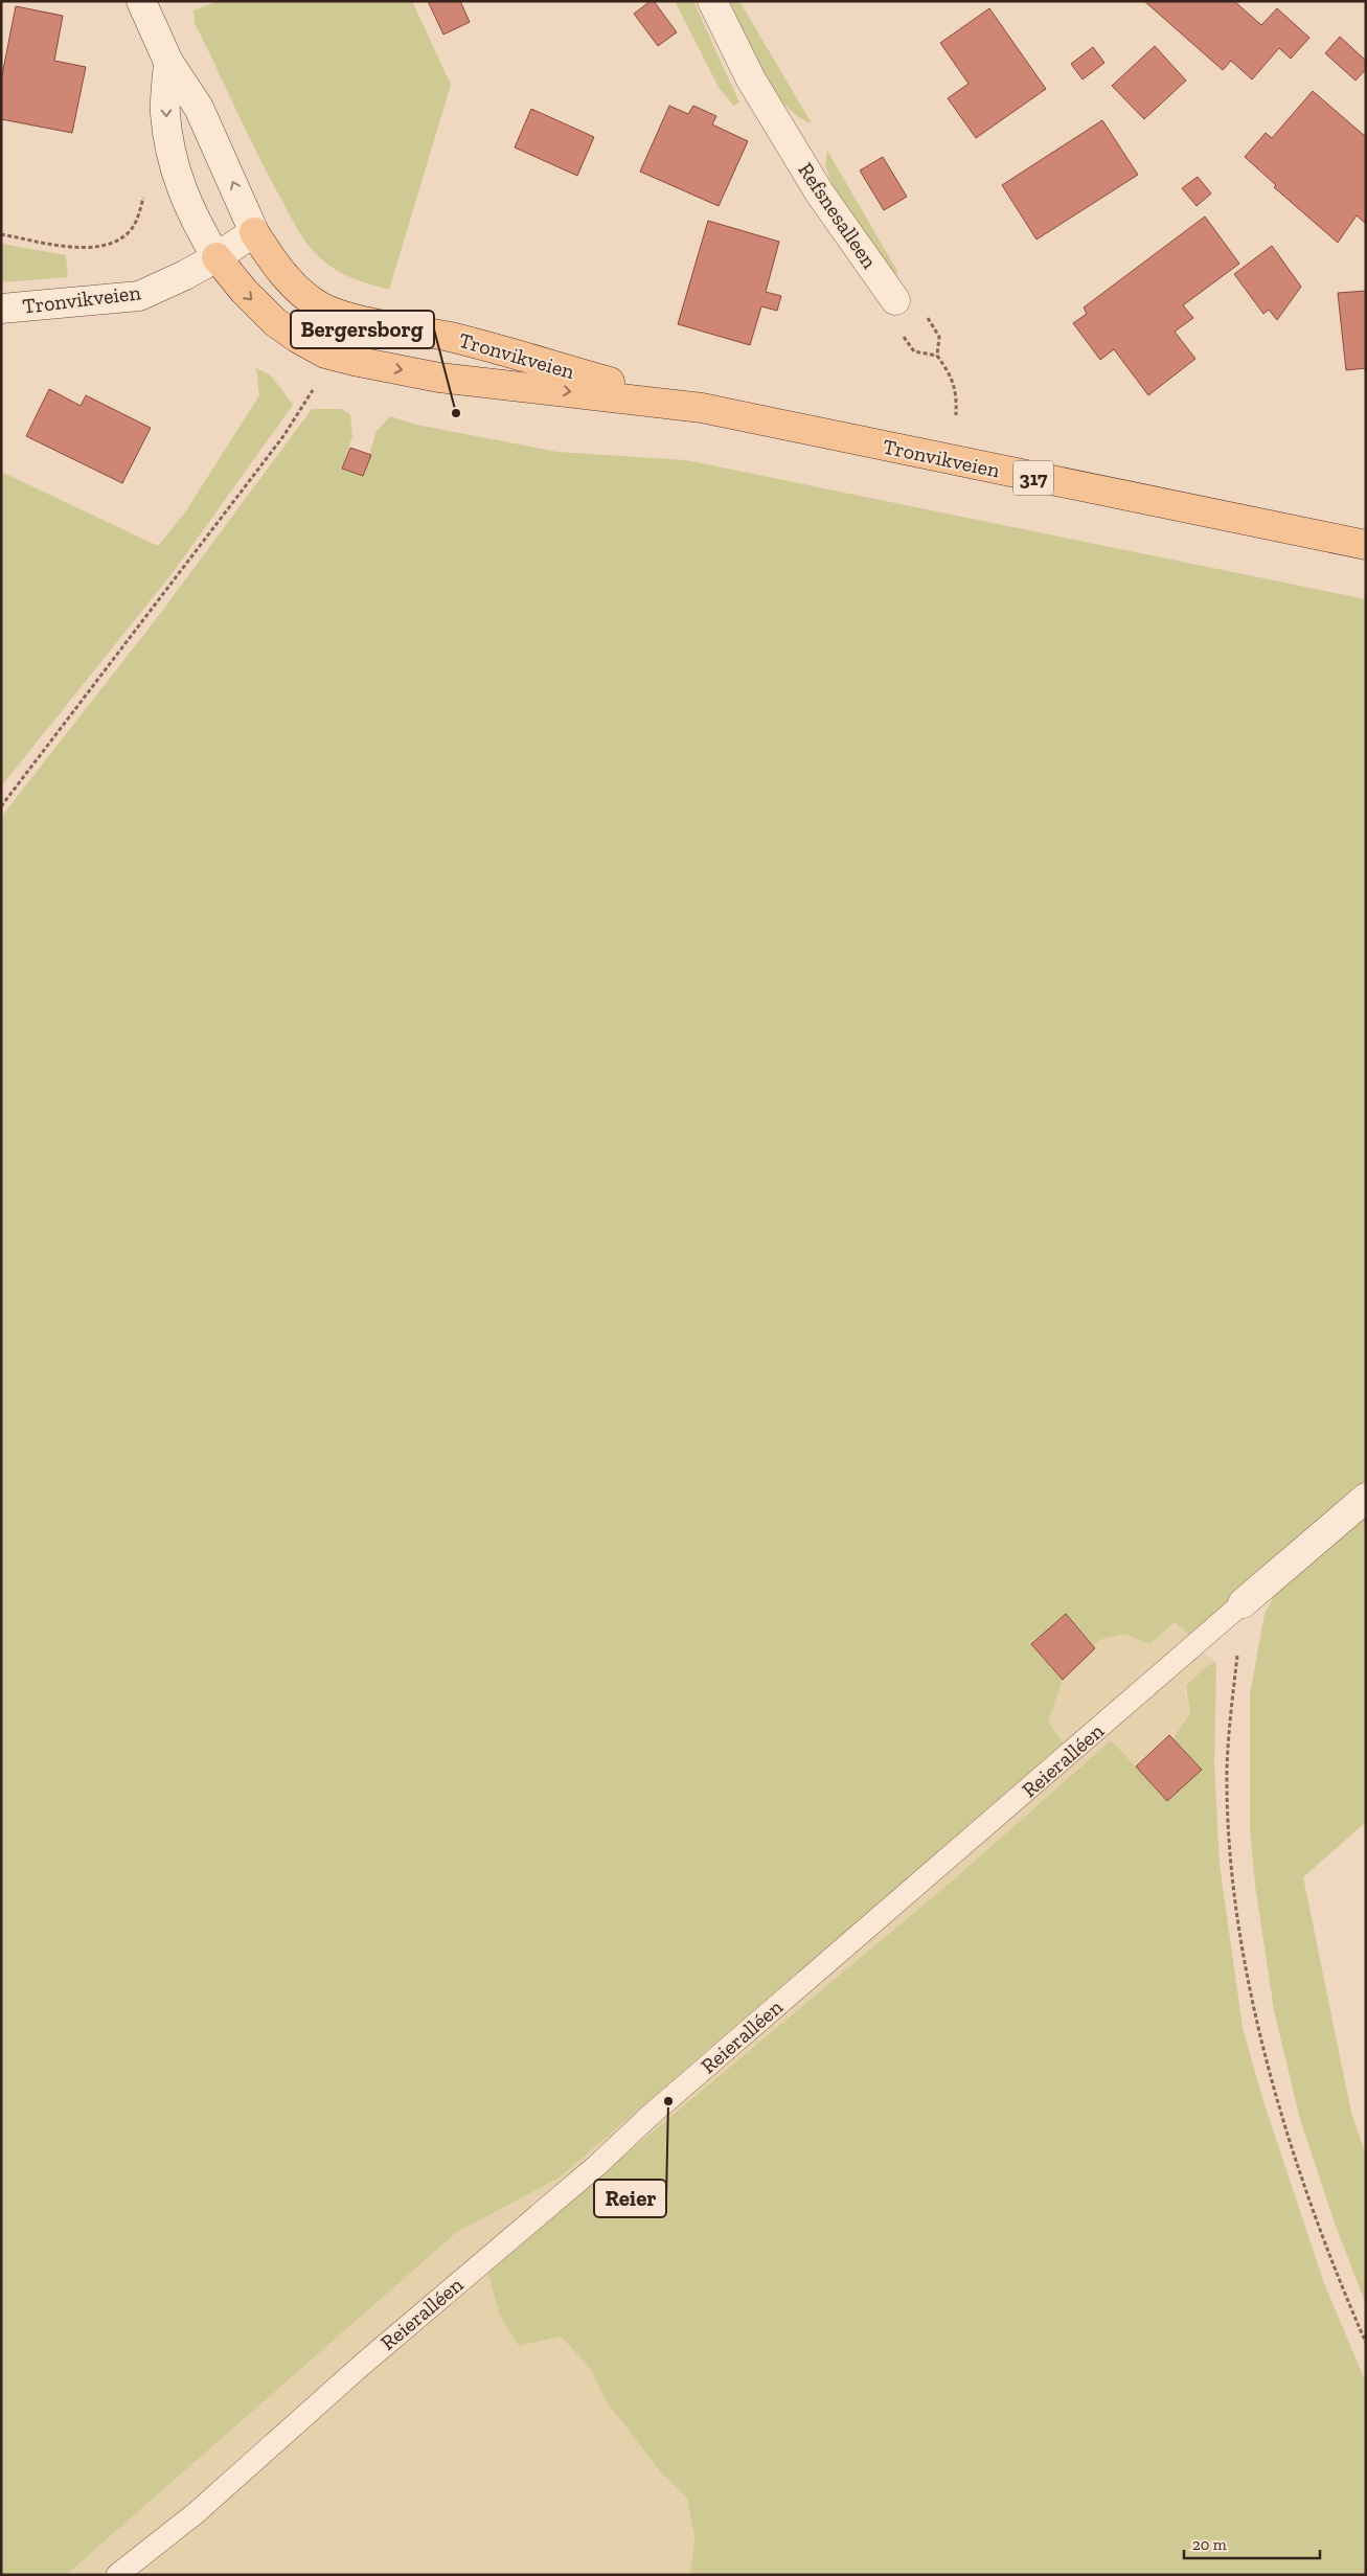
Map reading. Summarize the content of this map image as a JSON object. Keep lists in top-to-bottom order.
{
  "streets": {
    "main road": ["Tronvikveien", "317"],
    "street": ["Refsnesalleen", "Reieralléen"]
  },
  "places": ["Bergersborg", "Reier"],
  "scale_bar": "20 m"
}
